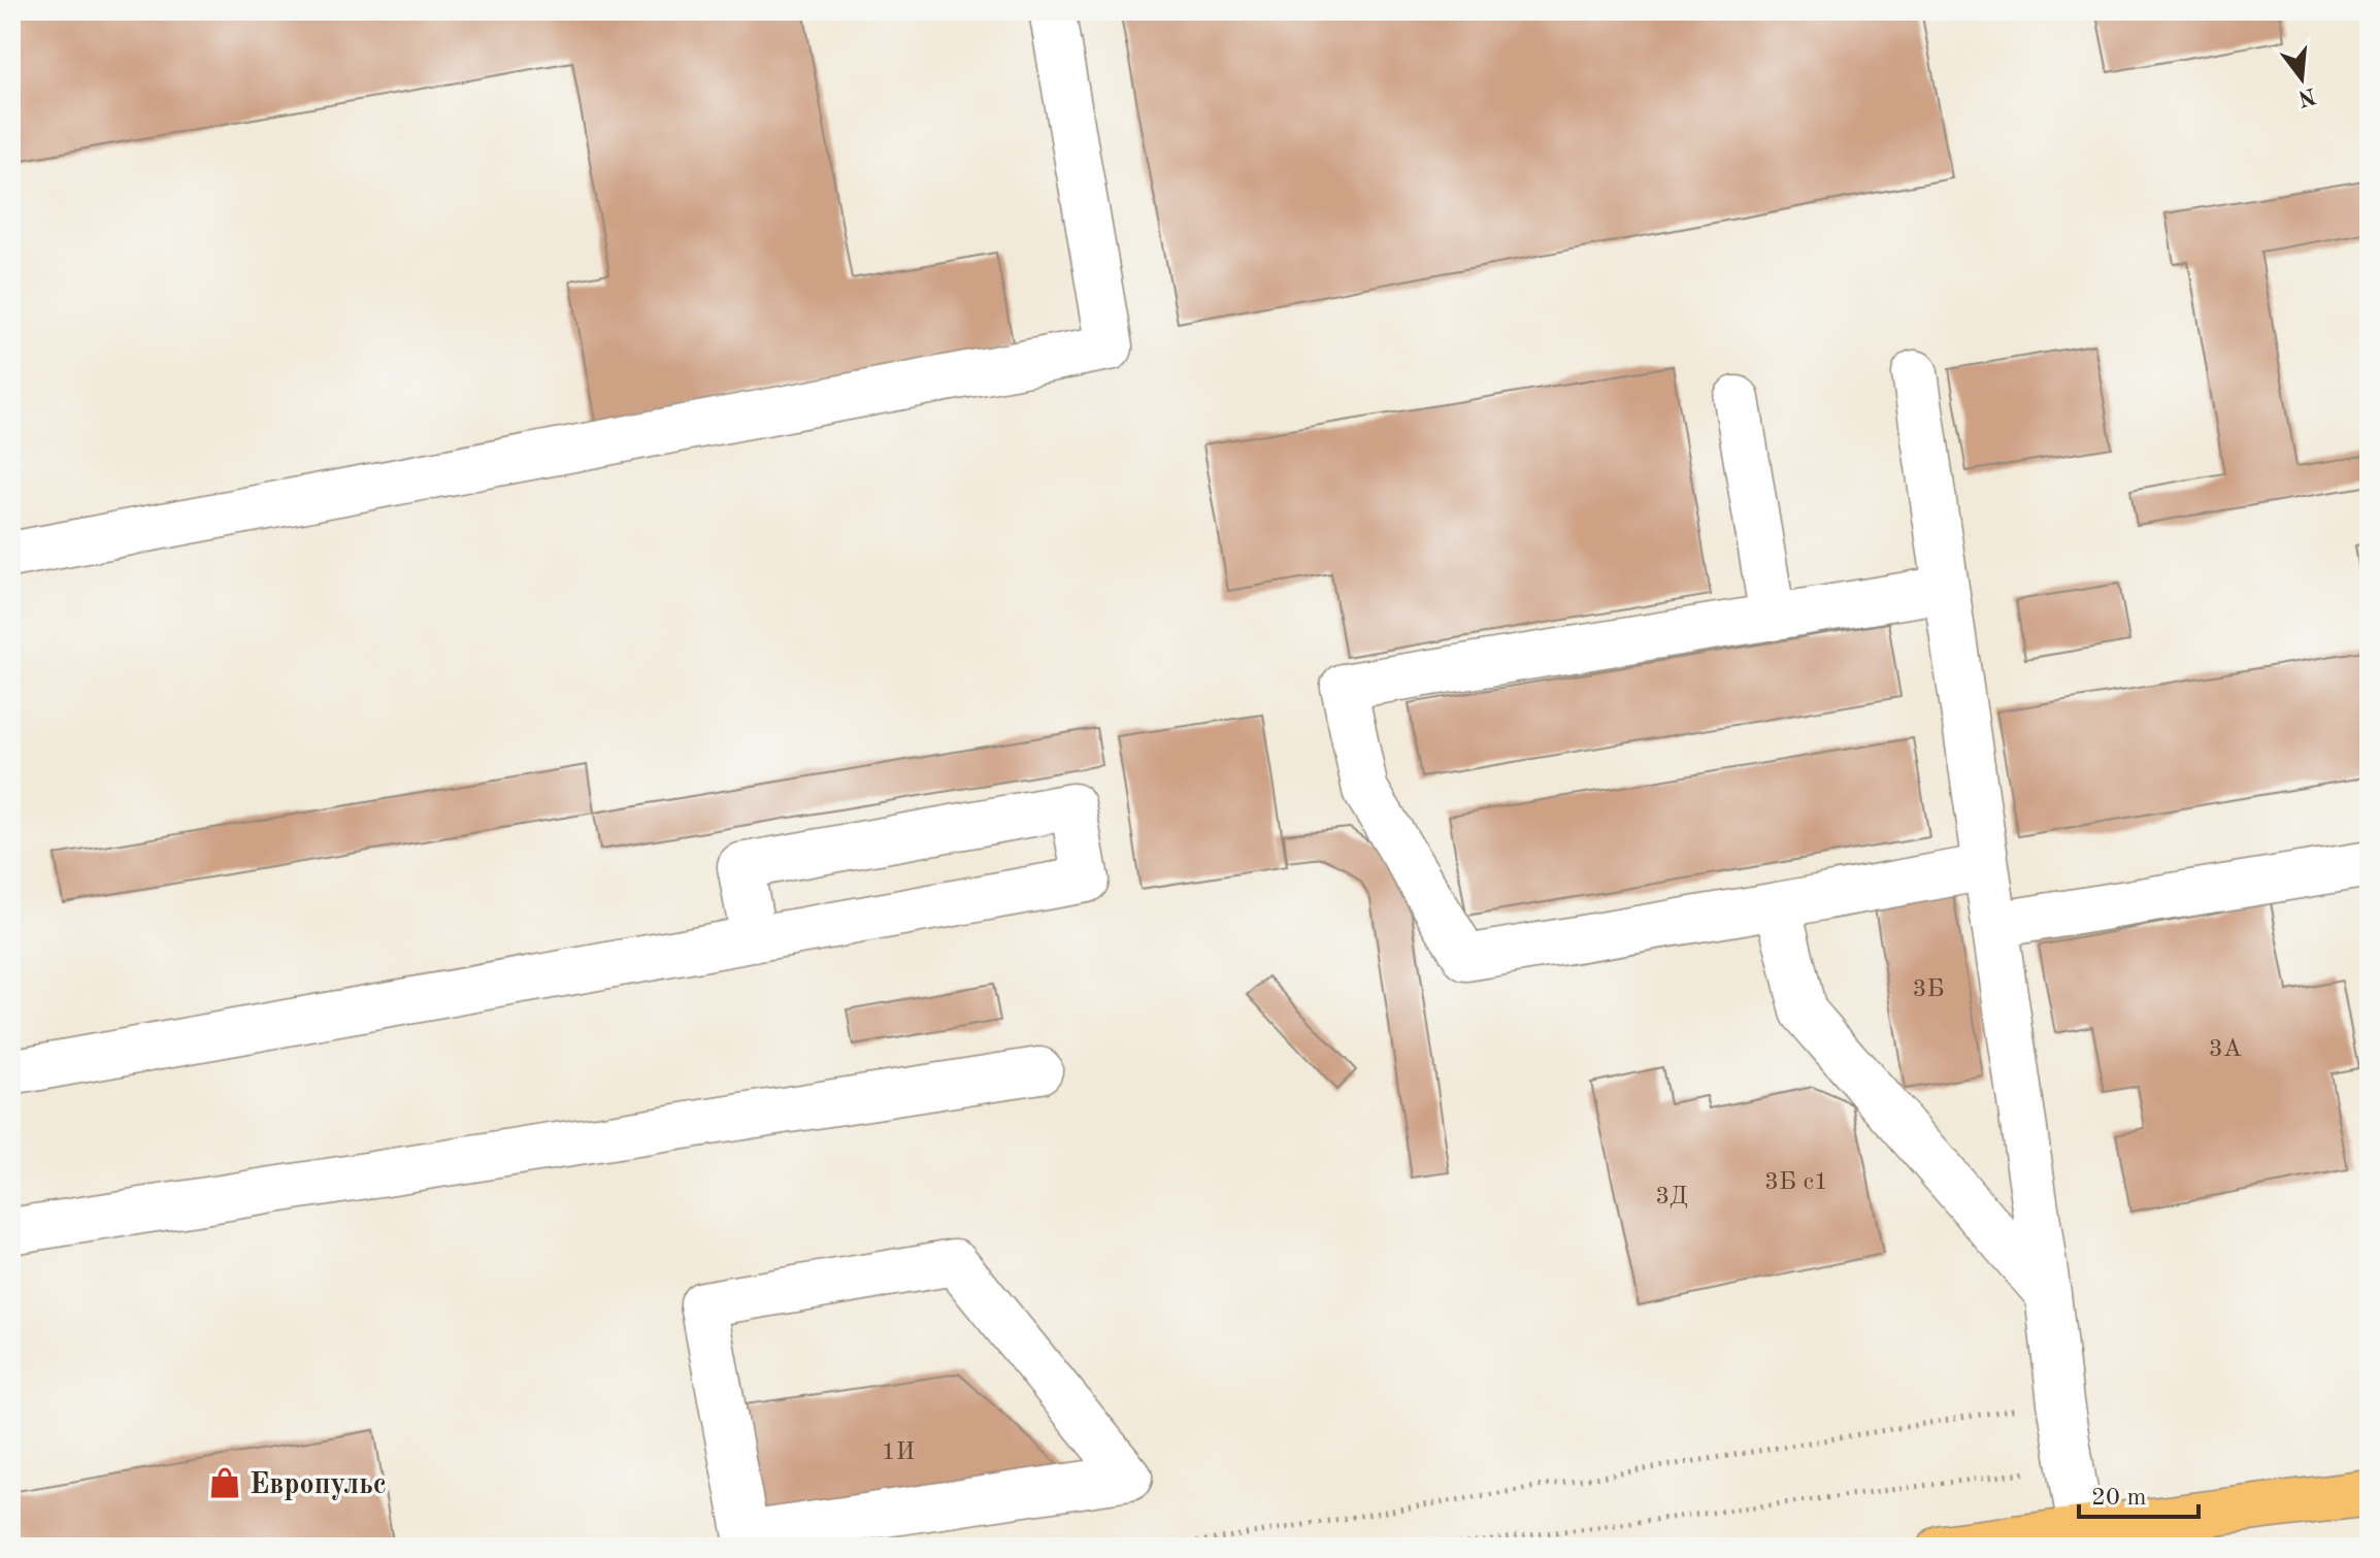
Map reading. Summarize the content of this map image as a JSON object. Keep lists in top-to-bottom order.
{
  "places": {
    "shop": ["Европульс"]
  },
  "house_numbers": [
    "3Б",
    "3А",
    "3Б с1",
    "3Д",
    "1И"
  ],
  "scale_bar": "20 m",
  "north": "bottom"
}
